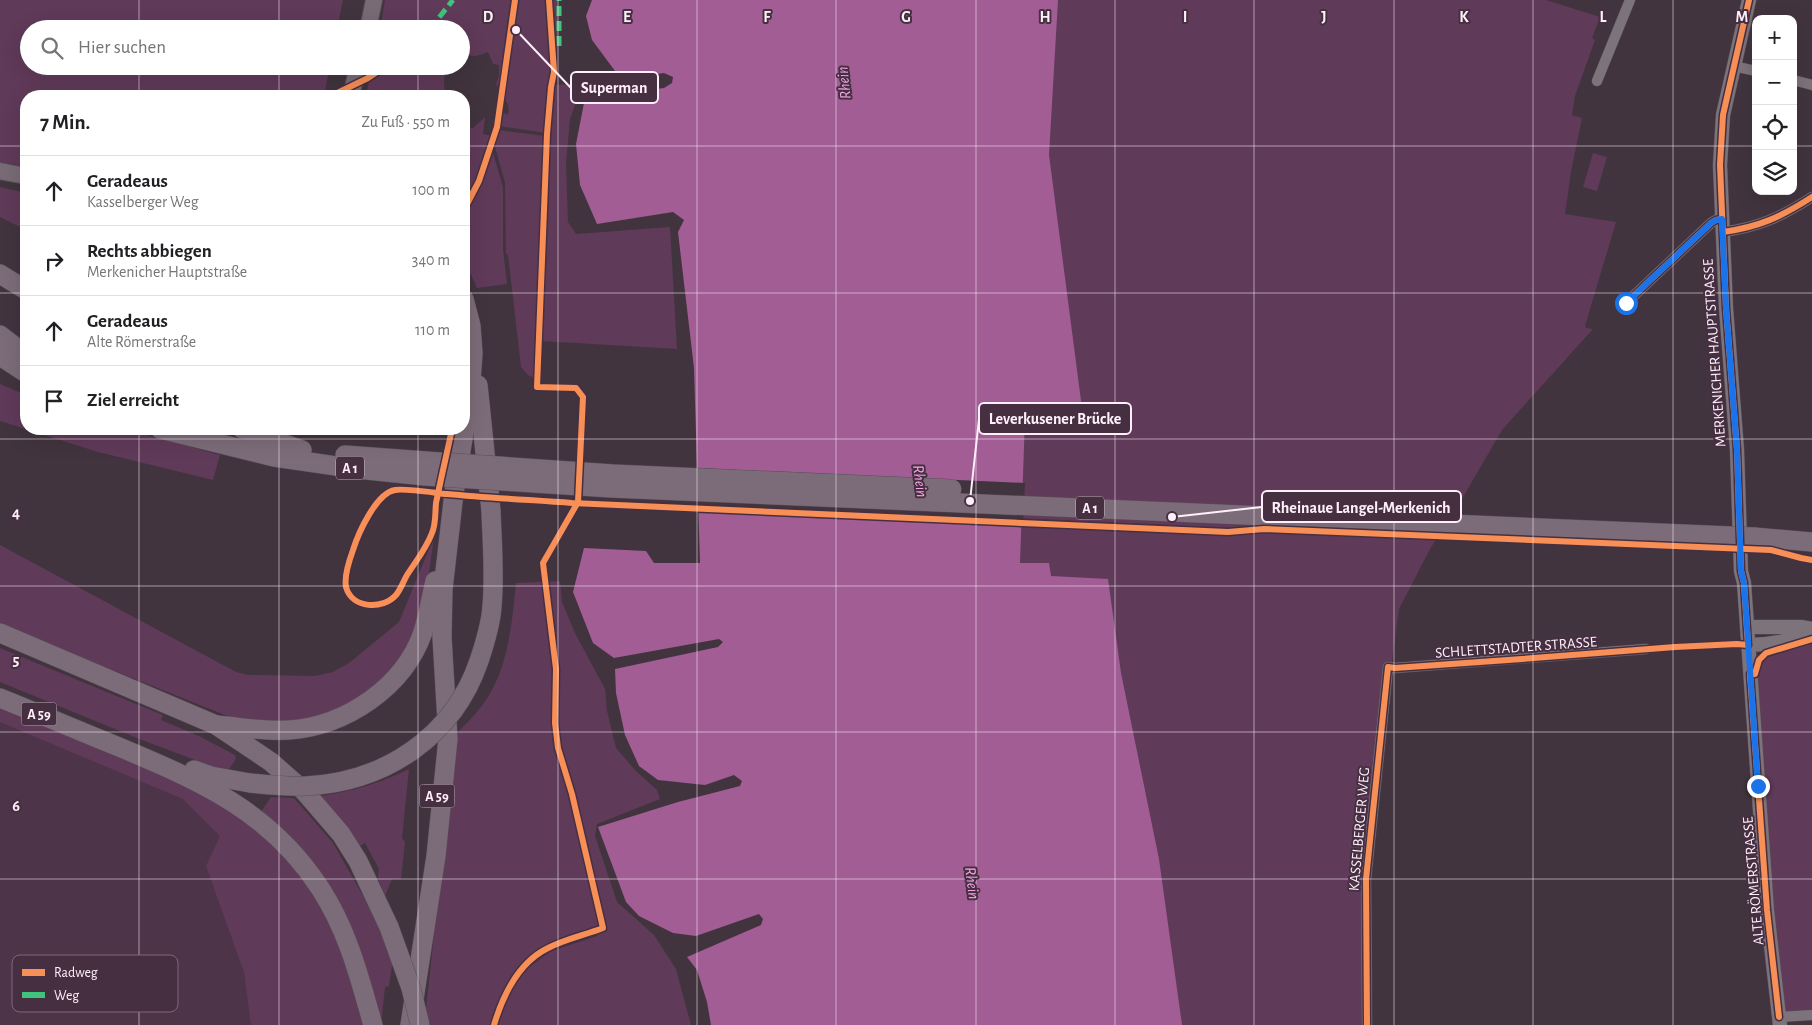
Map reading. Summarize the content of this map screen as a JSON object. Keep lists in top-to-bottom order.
{
  "streets": {
    "highway": ["A 1", "A 59"],
    "street": [
      "MERKENICHER HAUPTSTRASSE",
      "SCHLETTSTADTER STRASSE",
      "KASSELBERGER WEG",
      "ALTE RÖMERSTRASSE"
    ]
  },
  "crossings": [
    ["MERKENICHER HAUPTSTRASSE", "ALTE RÖMERSTRASSE"],
    ["SCHLETTSTADTER STRASSE", "KASSELBERGER WEG"]
  ],
  "water": ["Rhein"],
  "places": ["Superman", "Leverkusener Brücke", "Rheinaue Langel-Merkenich"],
  "legend": ["Radweg", "Weg"],
  "page": {
    "map_buttons": ["+", "−"],
    "search": "Hier suchen",
    "heading": ["7 Min.", "Zu Fuß · 550 m"],
    "list": [
      ["Geradeaus", "Kasselberger Weg", "100 m"],
      ["Rechts abbiegen", "Merkenicher Hauptstraße", "340 m"],
      ["Geradeaus", "Alte Römerstraße", "110 m"],
      "Ziel erreicht"
    ]
  },
  "grid": {
    "columns": [
      "D",
      "E",
      "F",
      "G",
      "H",
      "I",
      "J",
      "K",
      "L",
      "M"
    ],
    "rows": ["4", "5", "6"]
  }
}
